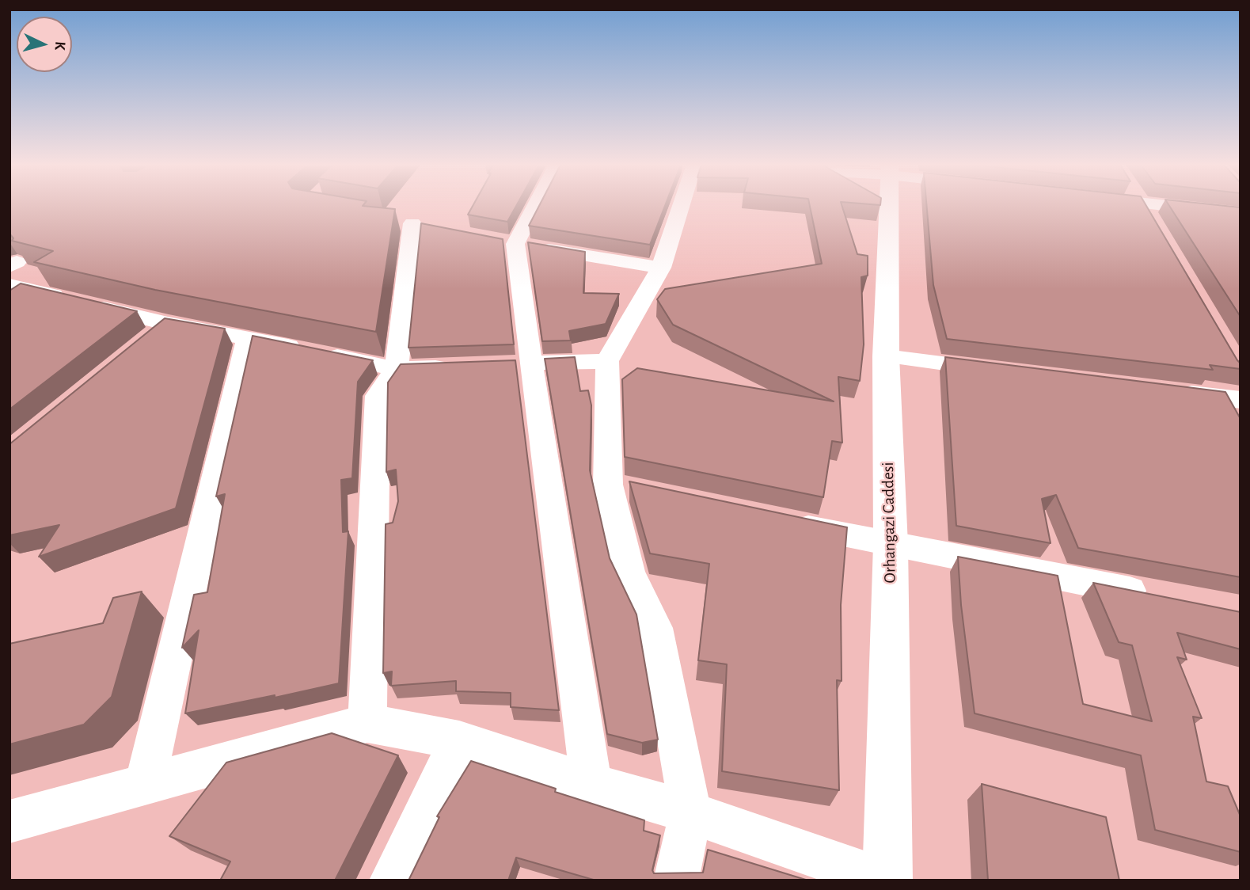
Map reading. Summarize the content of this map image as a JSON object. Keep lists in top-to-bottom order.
{
  "streets": {
    "street": ["Orhangazi Caddesi"]
  },
  "north": "right"
}
